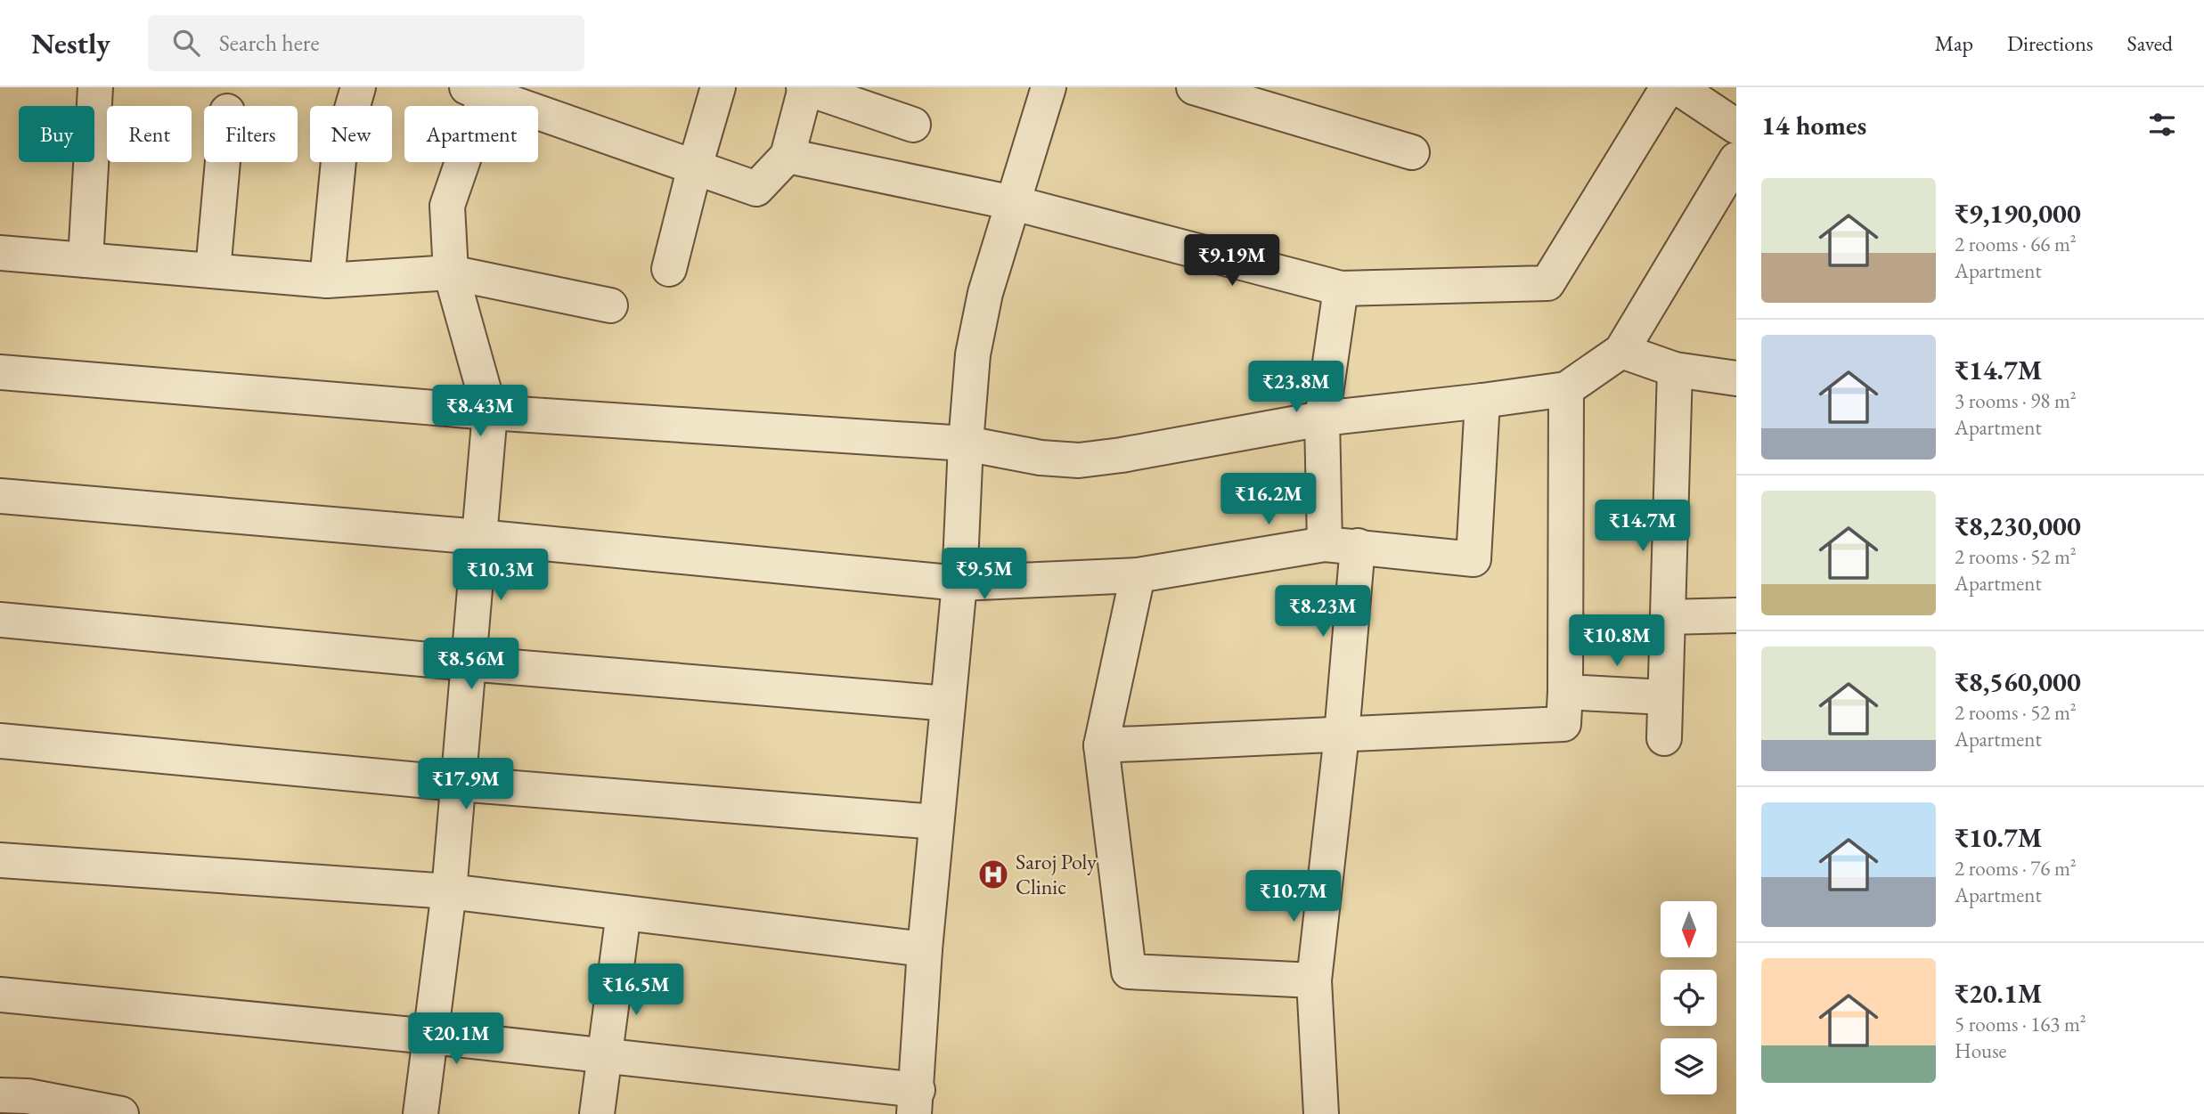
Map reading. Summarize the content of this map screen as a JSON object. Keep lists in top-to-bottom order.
{
  "places": {
    "hospital": ["Saroj Poly Clinic"]
  },
  "north": "bottom",
  "page": {
    "header": "Nestly",
    "search": "Search here",
    "nav": ["Map", "Directions", "Saved"],
    "heading": "14 homes",
    "chip": [
      "Buy",
      "Rent",
      "Filters",
      "New",
      "Apartment"
    ],
    "list": [
      {
        "name": "₹9,190,000",
        "note": "2 rooms · 66 m² · Apartment"
      },
      {
        "name": "₹14.7M",
        "note": "3 rooms · 98 m² · Apartment"
      },
      {
        "name": "₹8,230,000",
        "note": "2 rooms · 52 m² · Apartment"
      },
      {
        "name": "₹8,560,000",
        "note": "2 rooms · 52 m² · Apartment"
      },
      {
        "name": "₹10.7M",
        "note": "2 rooms · 76 m² · Apartment"
      },
      {
        "name": "₹20.1M",
        "note": "5 rooms · 163 m² · House"
      }
    ],
    "price": [
      "₹9.19M",
      "₹23.8M",
      "₹8.43M",
      "₹16.2M",
      "₹14.7M",
      "₹9.5M",
      "₹10.3M",
      "₹8.23M",
      "₹10.8M",
      "₹8.56M",
      "₹17.9M",
      "₹10.7M",
      "₹16.5M",
      "₹20.1M"
    ]
  }
}
